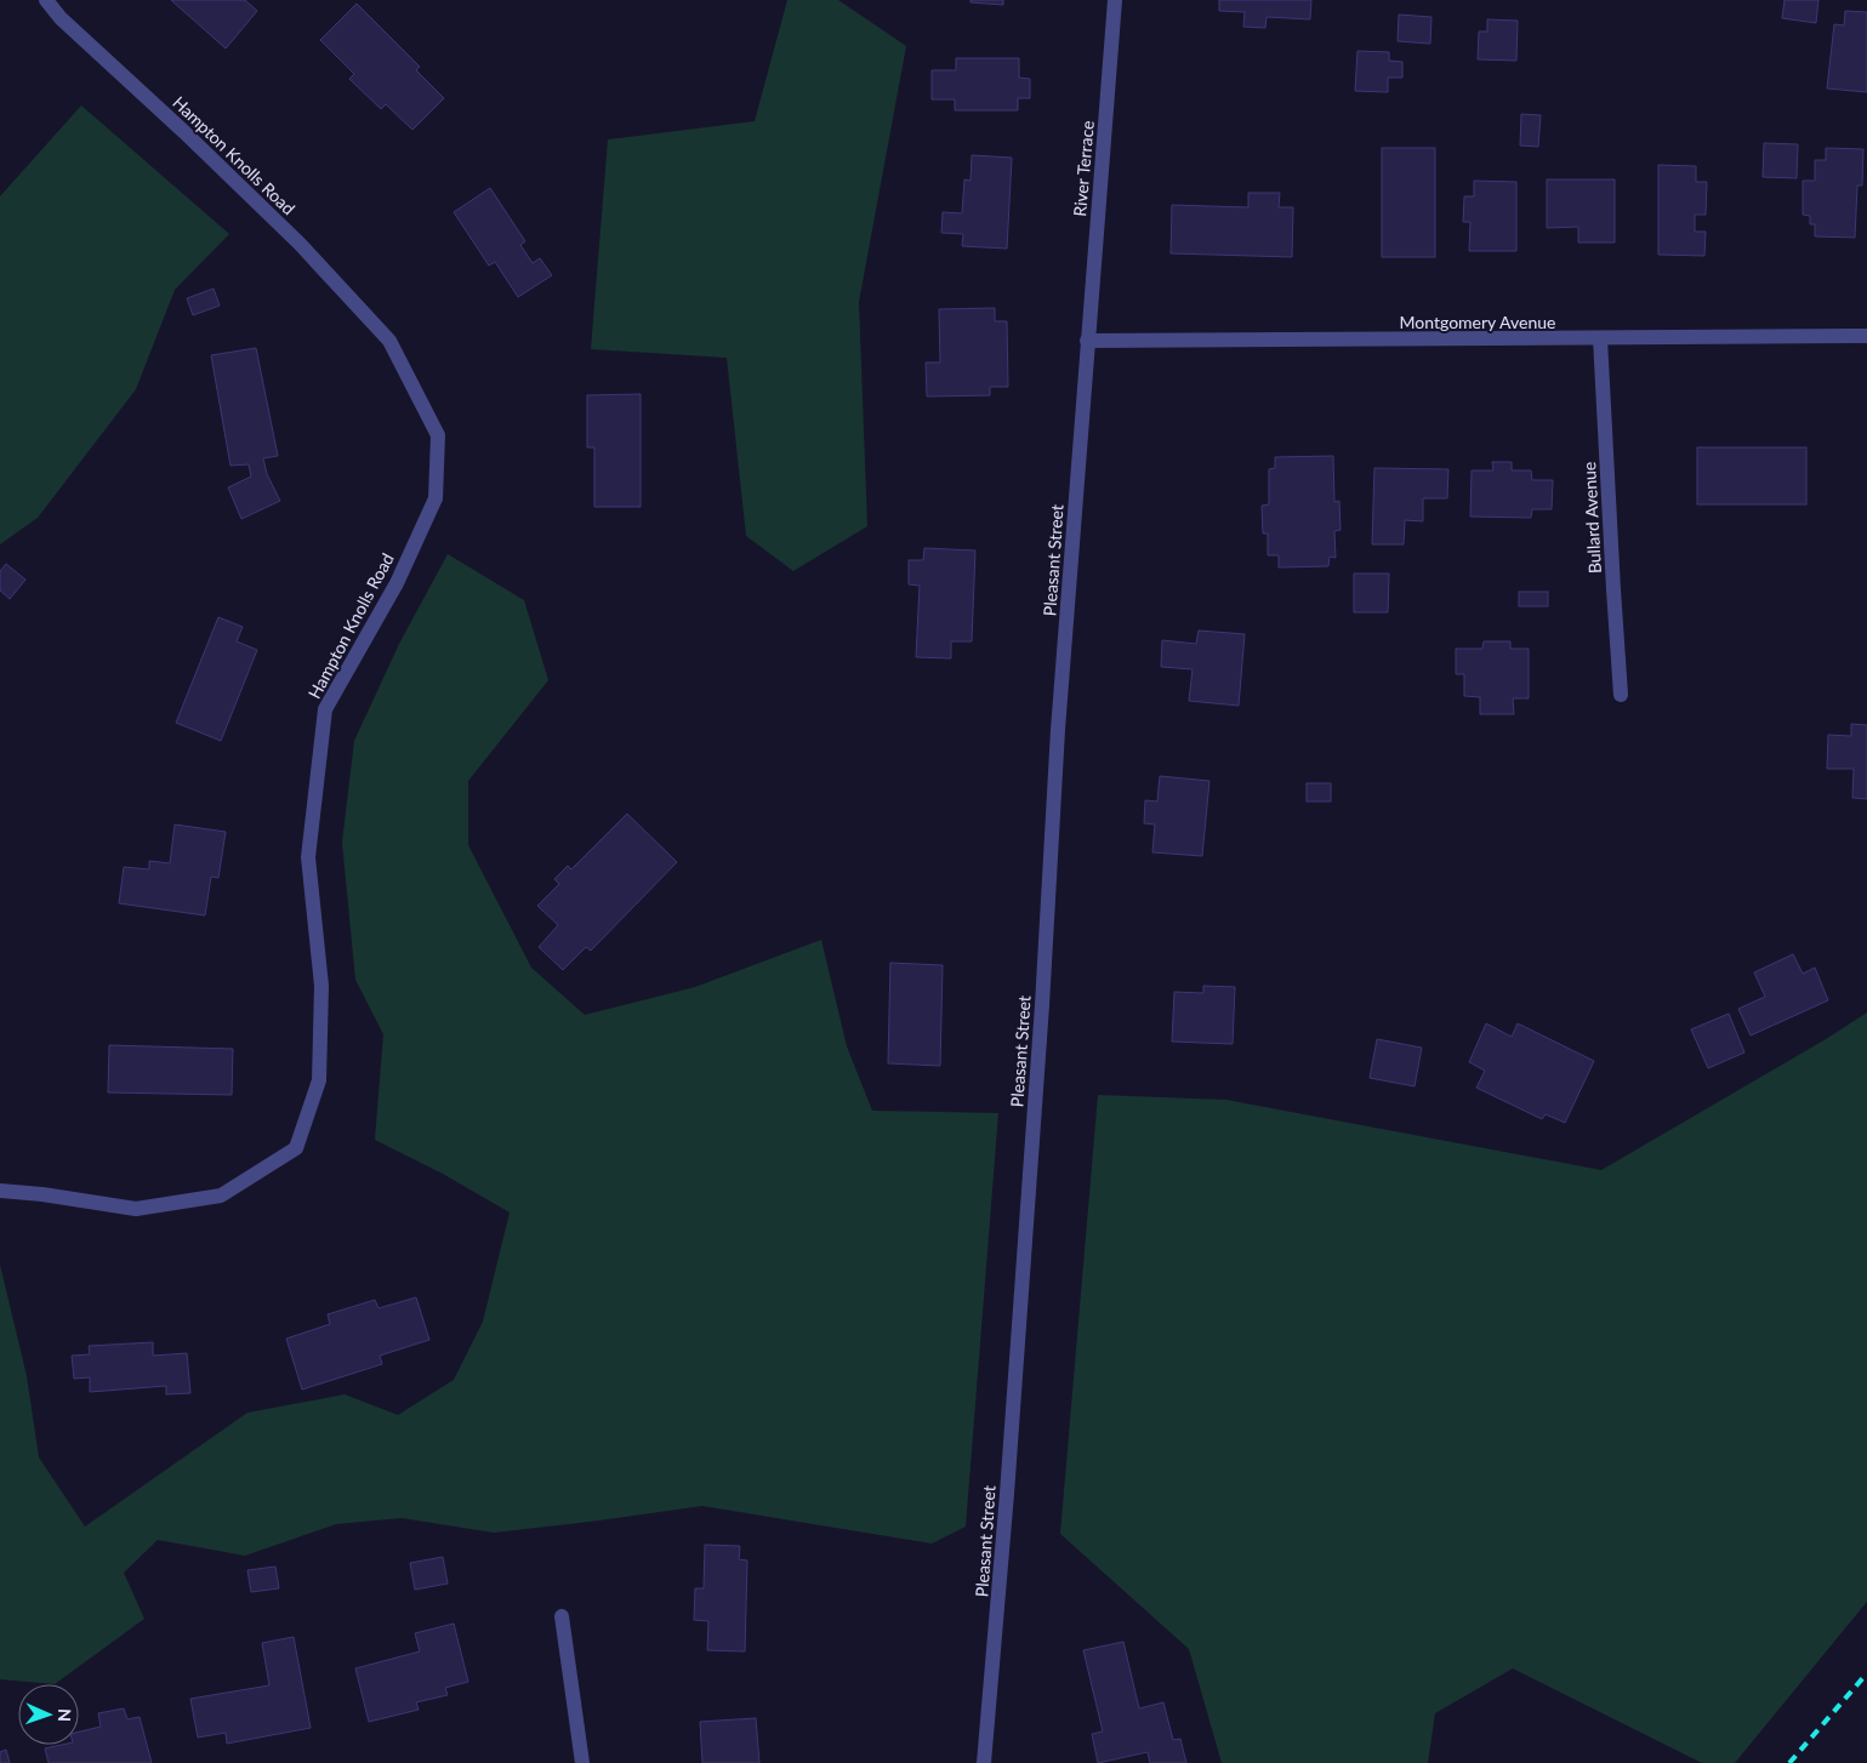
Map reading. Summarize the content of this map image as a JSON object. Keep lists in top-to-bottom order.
{
  "streets": {
    "street": [
      "Hampton Knolls Road",
      "River Terrace",
      "Montgomery Avenue",
      "Bullard Avenue",
      "Pleasant Street"
    ]
  },
  "crossings": [
    ["River Terrace", "Montgomery Avenue"],
    ["River Terrace", "Pleasant Street"],
    ["Montgomery Avenue", "Bullard Avenue"],
    ["Montgomery Avenue", "Pleasant Street"]
  ],
  "north": "right"
}
